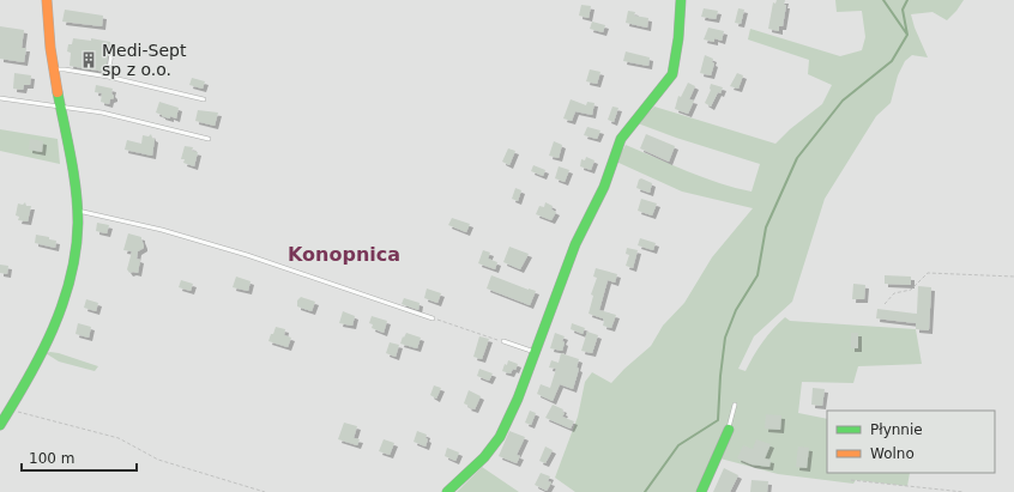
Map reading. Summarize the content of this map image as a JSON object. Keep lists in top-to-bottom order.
{
  "districts": ["Konopnica"],
  "places": {
    "building": ["Medi-Sept sp z o.o."]
  },
  "legend": ["Płynnie", "Wolno"],
  "scale_bar": "100 m"
}
